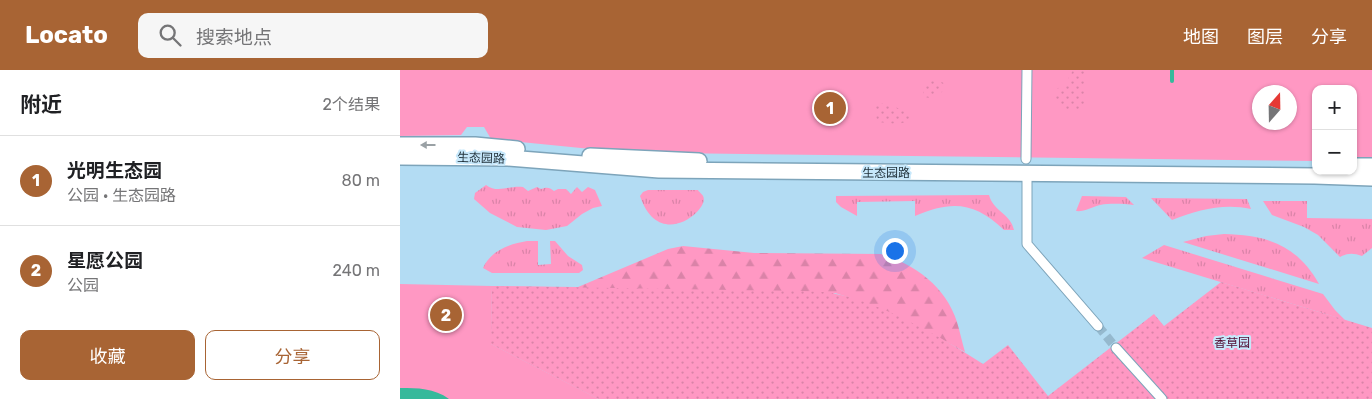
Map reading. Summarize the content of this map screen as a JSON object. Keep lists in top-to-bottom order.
{
  "streets": {
    "street": ["生态园路"]
  },
  "parks": ["香草园"],
  "north": "top",
  "page": {
    "header": "Locato",
    "search": "搜索地点",
    "nav": ["地图", "图层", "分享"],
    "heading": ["附近", "2个结果"],
    "map_buttons": ["+", "−"],
    "pins": ["1", "2"],
    "list": [
      {
        "mark": "1",
        "name": "光明生态园",
        "note": "公园 · 生态园路",
        "value": "80 m"
      },
      {
        "mark": "2",
        "name": "星愿公园",
        "note": "公园",
        "value": "240 m"
      }
    ],
    "buttons": ["收藏", "分享"]
  }
}
